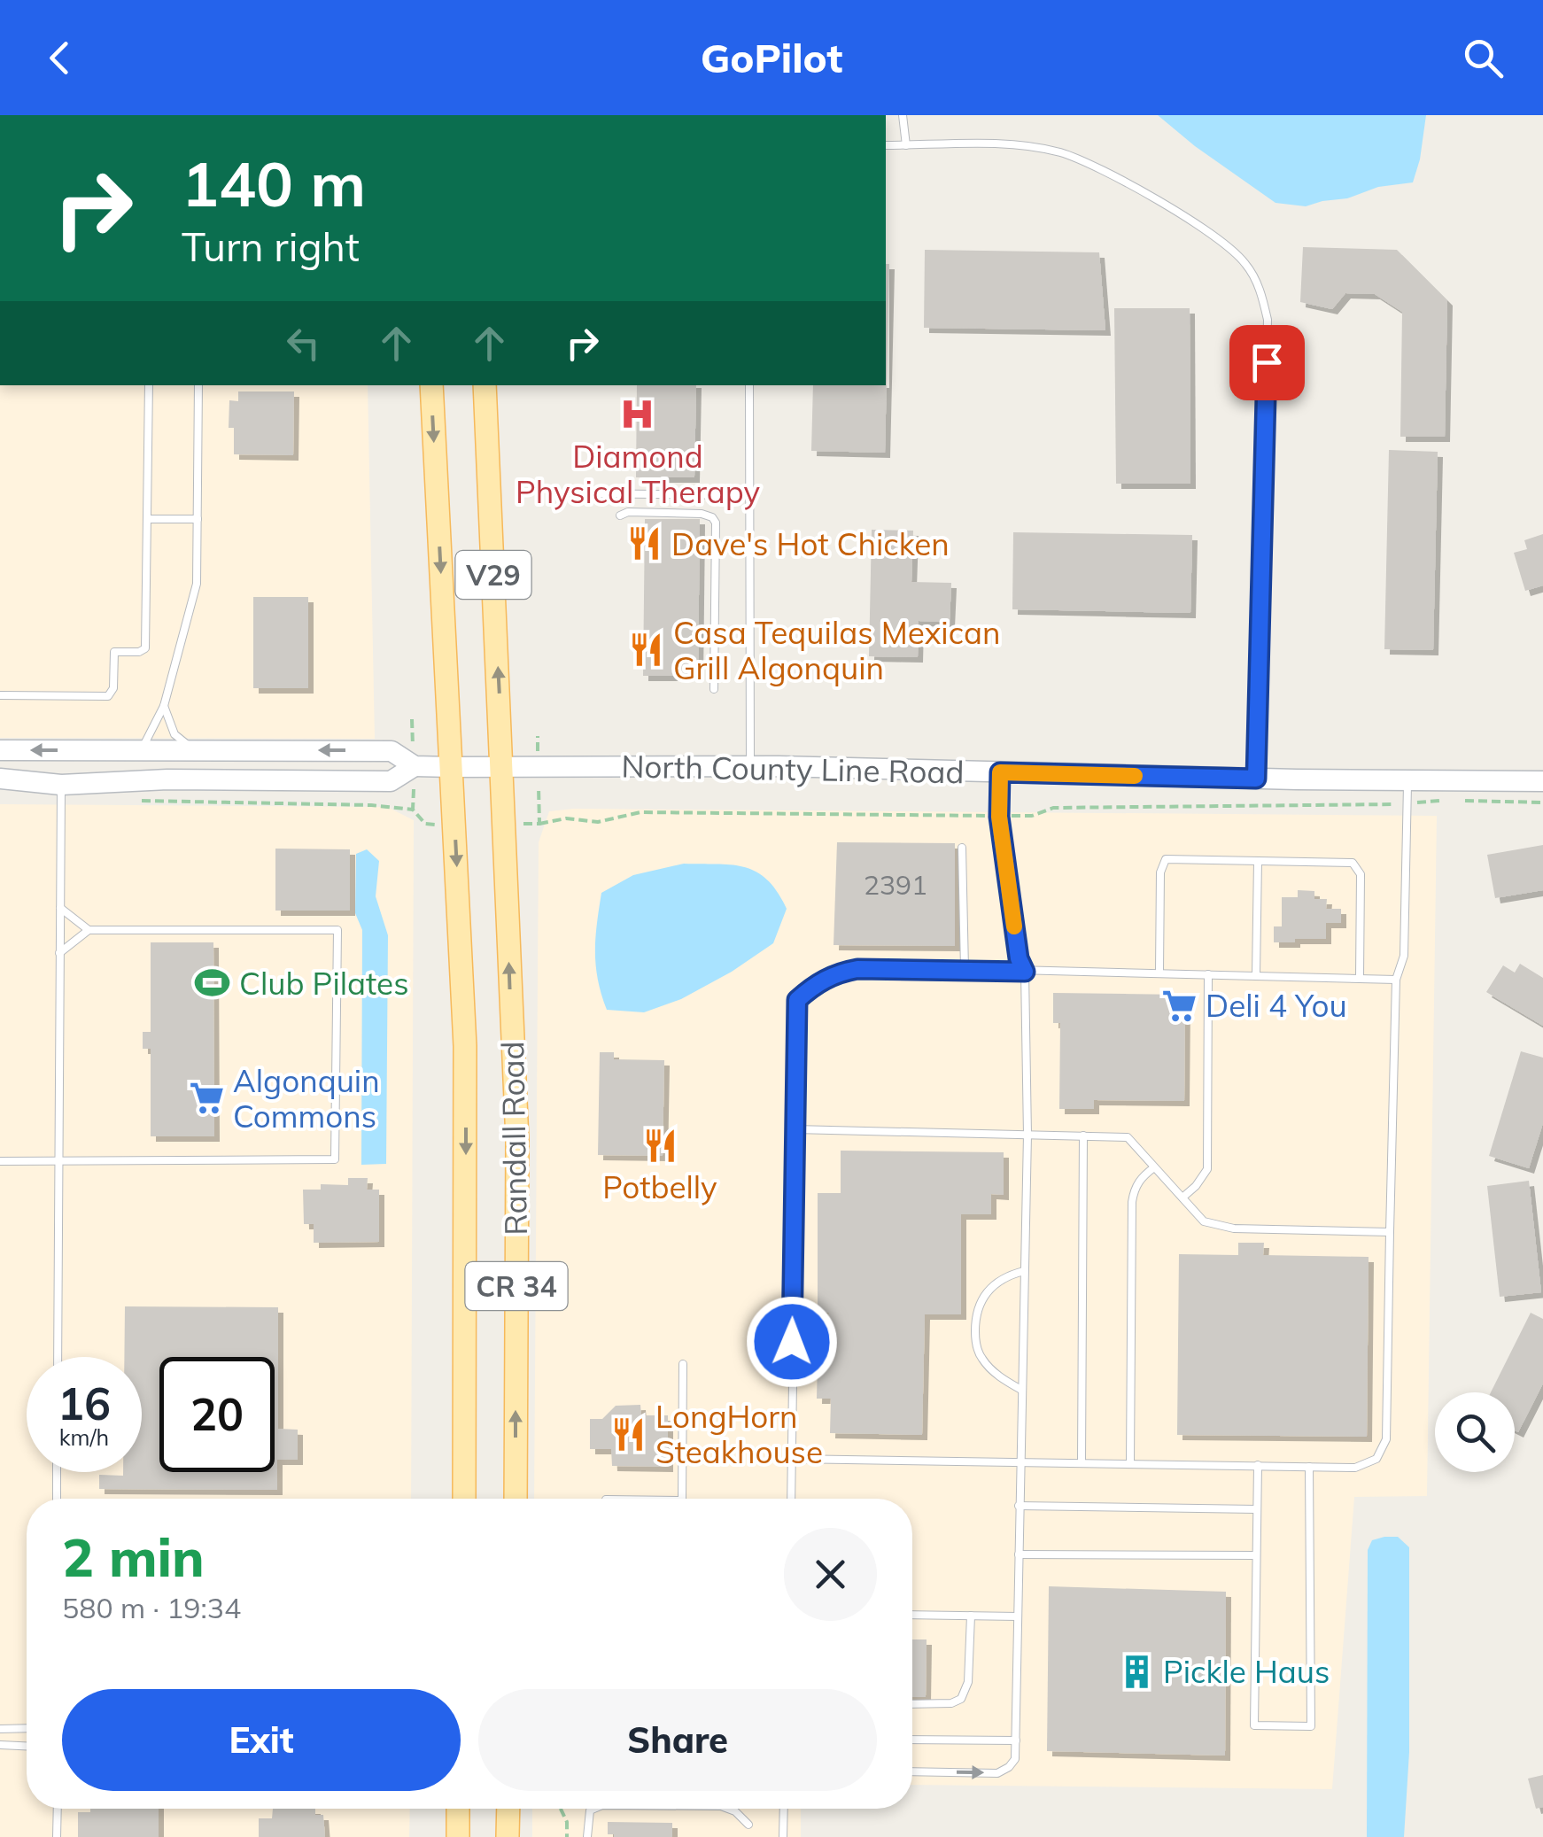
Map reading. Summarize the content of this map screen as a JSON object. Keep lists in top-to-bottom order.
{
  "streets": {
    "main road": ["V29", "Randall Road", "CR 34"],
    "street": ["North County Line Road"]
  },
  "crossings": [
    ["V29", "North County Line Road"],
    ["V29", "Randall Road"],
    ["North County Line Road", "Randall Road"]
  ],
  "places": {
    "hospital": ["Diamond Physical Therapy"],
    "restaurant": [
      "Dave's Hot Chicken",
      "Casa Tequilas Mexican Grill Algonquin",
      "Potbelly",
      "LongHorn Steakhouse"
    ],
    "sports": ["Club Pilates"],
    "supermarket": ["Deli 4 You", "Algonquin Commons"],
    "building": ["Pickle Haus"]
  },
  "house_numbers": ["2391"],
  "page": {
    "header": "GoPilot",
    "turn": ["140 m", "Turn right"],
    "speed": "16 km/h",
    "limit": "20",
    "heading": ["2 min", "580 m · 19:34"],
    "buttons": ["Exit", "Share"]
  }
}
